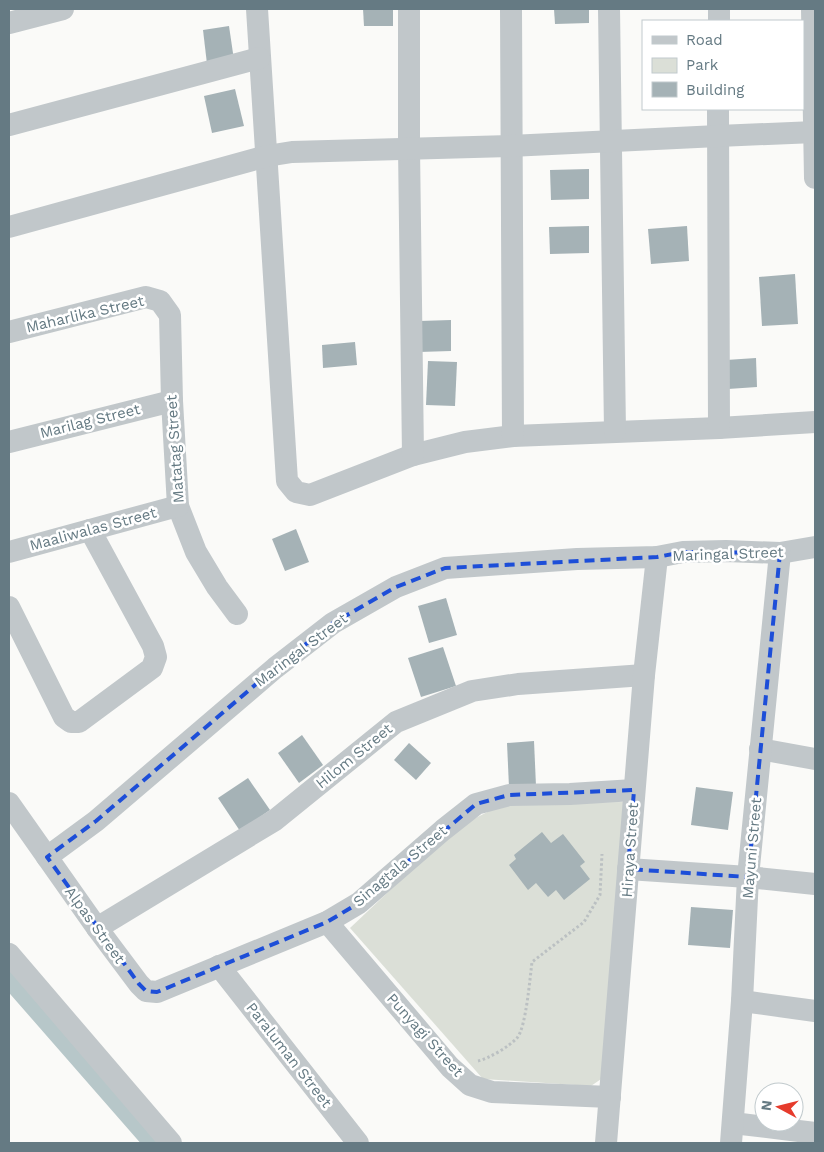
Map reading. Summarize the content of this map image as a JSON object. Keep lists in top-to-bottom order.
{
  "streets": {
    "street": [
      "Maharlika Street",
      "Marilag Street",
      "Matatag Street",
      "Maaliwalas Street",
      "Maringal Street",
      "Hilom Street",
      "Mayuni Street",
      "Hiraya Street",
      "Sinagtala Street",
      "Alpas Street",
      "Punyagi Street",
      "Paraluman Street"
    ]
  },
  "crossings": [
    ["Maharlika Street", "Matatag Street"],
    ["Marilag Street", "Matatag Street"],
    ["Matatag Street", "Maaliwalas Street"],
    ["Maringal Street", "Mayuni Street"],
    ["Maringal Street", "Hiraya Street"],
    ["Maringal Street", "Alpas Street"],
    ["Hilom Street", "Hiraya Street"],
    ["Hilom Street", "Alpas Street"],
    ["Hiraya Street", "Sinagtala Street"],
    ["Hiraya Street", "Punyagi Street"],
    ["Sinagtala Street", "Alpas Street"],
    ["Sinagtala Street", "Punyagi Street"],
    ["Sinagtala Street", "Paraluman Street"]
  ],
  "legend": ["Road", "Park", "Building"],
  "north": "left"
}
